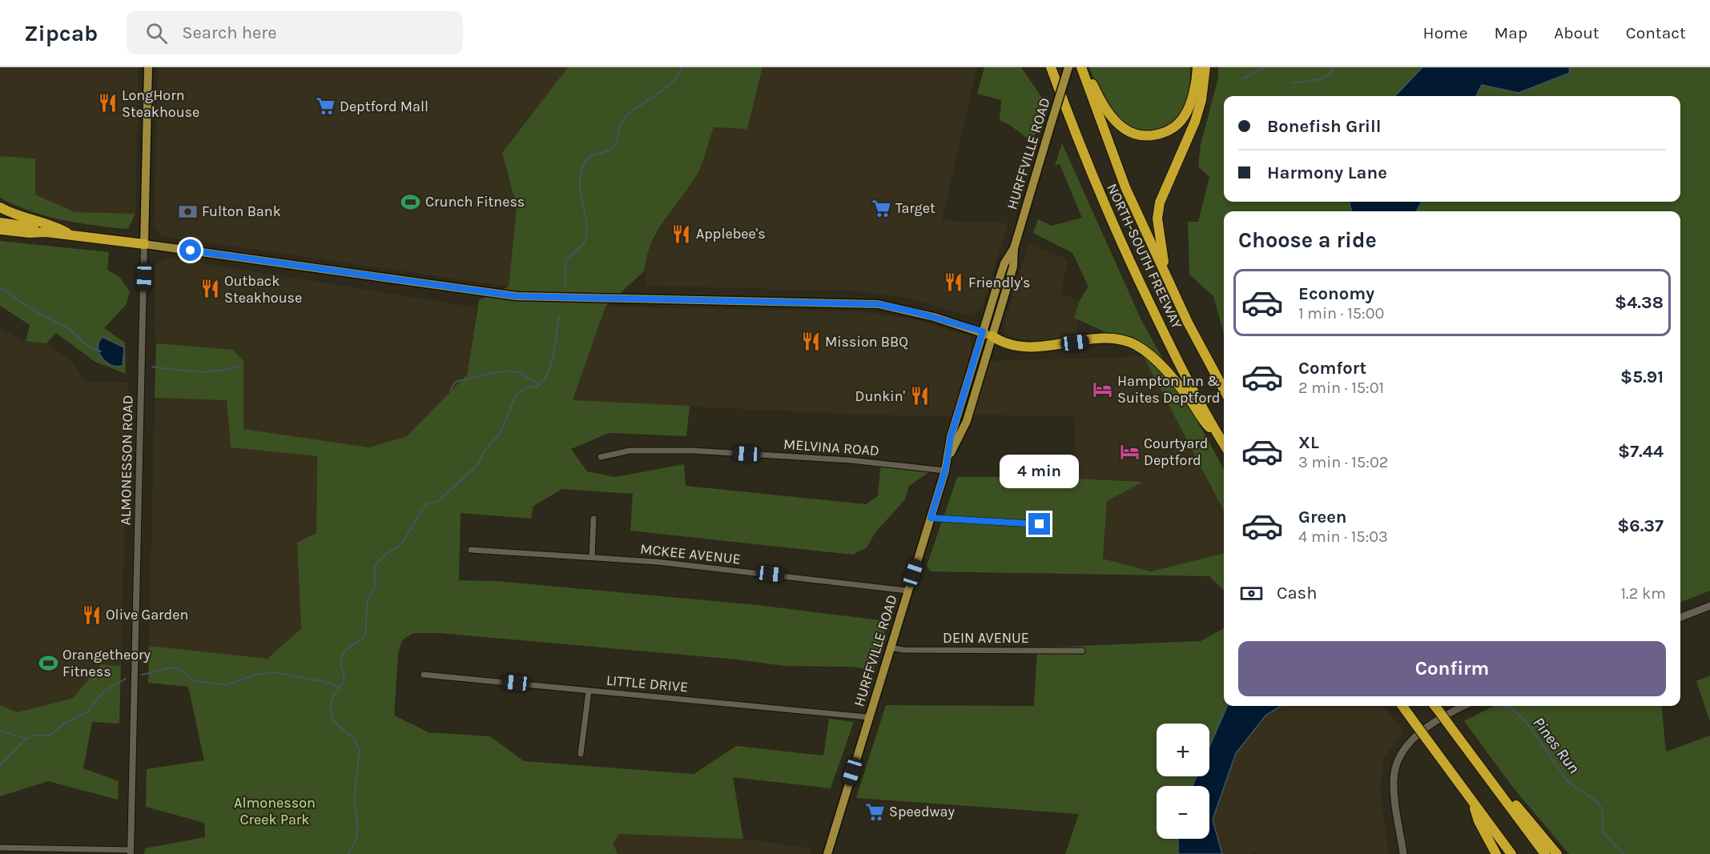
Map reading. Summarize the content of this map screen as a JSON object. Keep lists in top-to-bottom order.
{
  "streets": {
    "highway": ["NORTH-SOUTH FREEWAY"],
    "main road": ["HURFFVILLE ROAD", "ALMONESSON ROAD"],
    "street": [
      "MELVINA ROAD",
      "MCKEE AVENUE",
      "DEIN AVENUE",
      "LITTLE DRIVE"
    ]
  },
  "crossings": [
    ["HURFFVILLE ROAD", "MELVINA ROAD"],
    ["HURFFVILLE ROAD", "MCKEE AVENUE"],
    ["HURFFVILLE ROAD", "DEIN AVENUE"],
    ["HURFFVILLE ROAD", "LITTLE DRIVE"]
  ],
  "water": ["Pines Run"],
  "parks": ["Almonesson Creek Park"],
  "places": {
    "restaurant": [
      "LongHorn Steakhouse",
      "Applebee's",
      "Friendly's",
      "Outback Steakhouse",
      "Mission BBQ",
      "Dunkin'",
      "Olive Garden"
    ],
    "supermarket": ["Deptford Mall", "Target", "Speedway"],
    "sports": ["Crunch Fitness", "Orangetheory Fitness"],
    "bank": ["Fulton Bank"],
    "hotel": ["Hampton Inn & Suites Deptford", "Courtyard Deptford"]
  },
  "page": {
    "header": "Zipcab",
    "search": "Search here",
    "nav": [
      "Home",
      "Map",
      "About",
      "Contact"
    ],
    "banner": ["Bonefish Grill", "Harmony Lane"],
    "heading": "Choose a ride",
    "list": [
      {
        "name": "Economy",
        "note": "1 min · 15:00",
        "value": "$4.38"
      },
      {
        "name": "Comfort",
        "note": "2 min · 15:01",
        "value": "$5.91"
      },
      {
        "name": "XL",
        "note": "3 min · 15:02",
        "value": "$7.44"
      },
      {
        "name": "Green",
        "note": "4 min · 15:03",
        "value": "$6.37"
      }
    ],
    "bubble": "4 min",
    "pay": ["Cash", "1.2 km"],
    "buttons": "Confirm",
    "map_buttons": ["+", "−"]
  }
}
